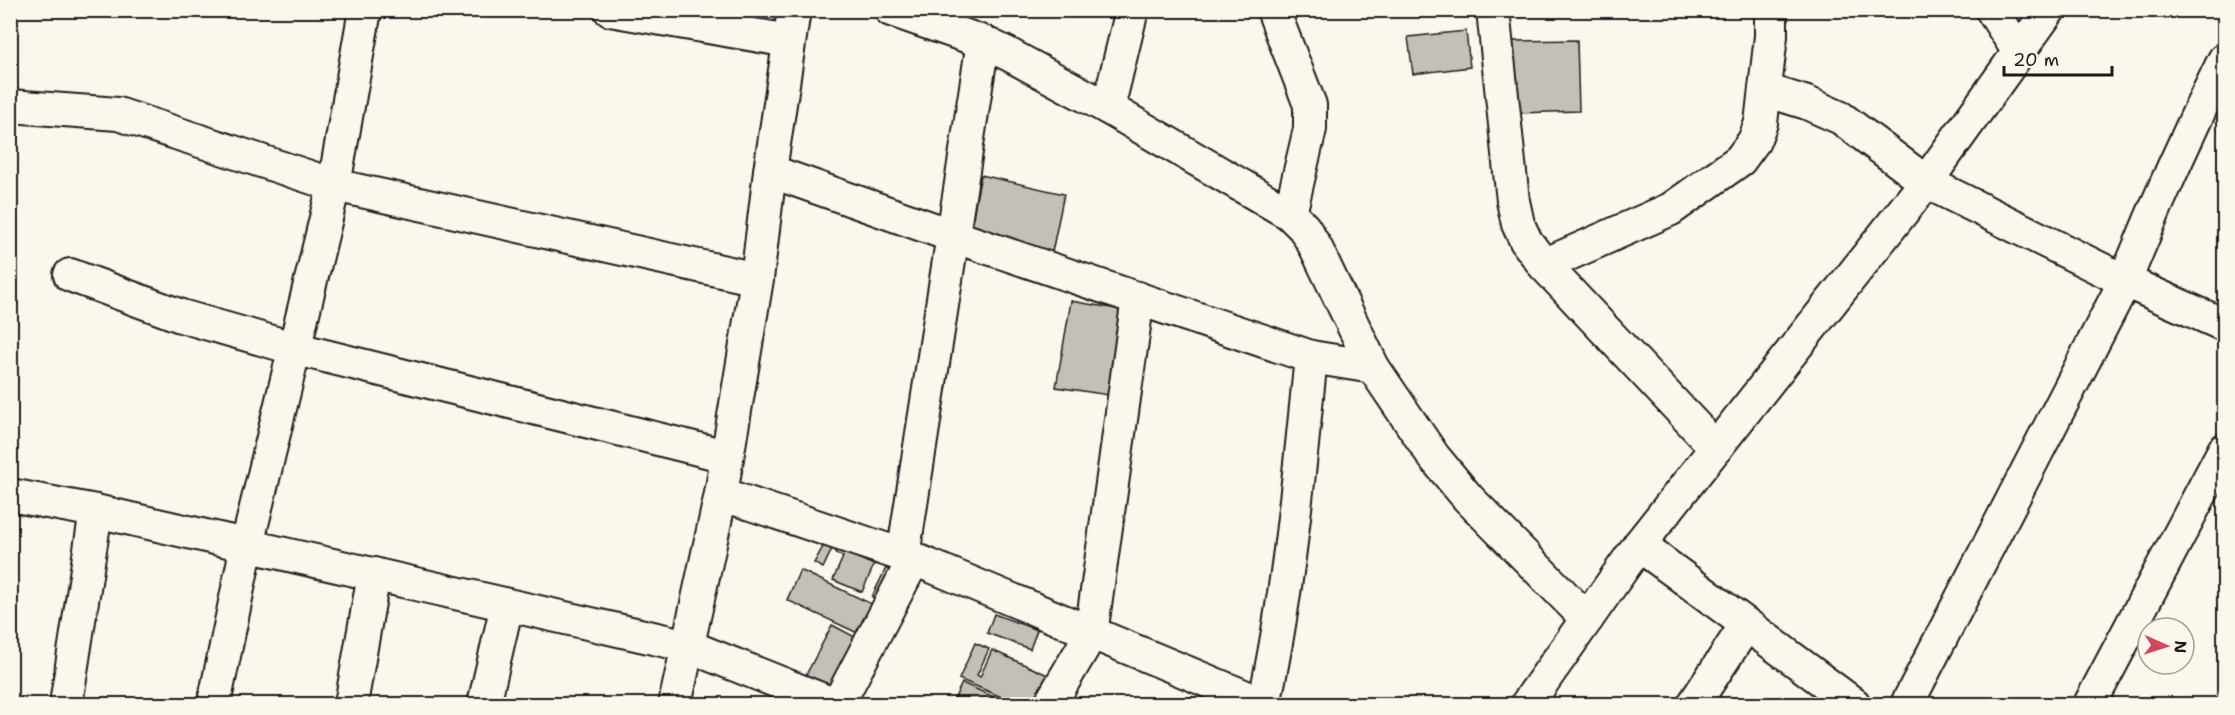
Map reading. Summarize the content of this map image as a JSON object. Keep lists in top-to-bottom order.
{
  "scale_bar": "20 m",
  "north": "right"
}
